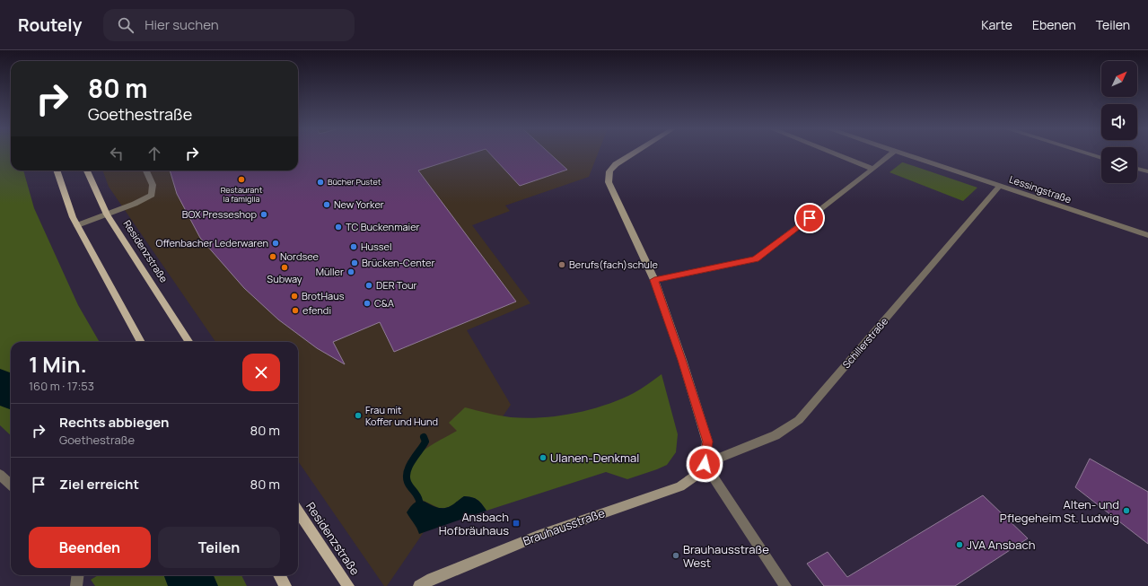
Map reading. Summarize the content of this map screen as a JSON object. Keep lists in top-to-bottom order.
{
  "streets": {
    "main road": ["Residenzstraße", "Brauhausstraße"],
    "street": ["Lessingstraße", "Schillerstraße"]
  },
  "crossings": [
    ["Lessingstraße", "Schillerstraße"],
    ["Schillerstraße", "Brauhausstraße"]
  ],
  "places": {
    "other": [
      "Restaurant la famiglia",
      "Bücher Pustet",
      "New Yorker",
      "BOX Presseshop",
      "TC Buckenmaier",
      "Offenbacher Lederwaren",
      "Hussel",
      "Nordsee",
      "Brücken-Center",
      "Berufs(fach)schule",
      "Subway",
      "Müller",
      "DER Tour",
      "BrotHaus",
      "C&A",
      "efendi",
      "Frau mit Koffer und Hund",
      "Ulanen-Denkmal",
      "Alten- und Pflegeheim St. Ludwig",
      "JVA Ansbach",
      "Brauhausstraße West"
    ],
    "transit": ["Ansbach Hofbräuhaus"]
  },
  "north": "top right",
  "page": {
    "header": "Routely",
    "search": "Hier suchen",
    "nav": ["Karte", "Ebenen", "Teilen"],
    "turn": ["80 m", "Goethestraße"],
    "heading": ["1 Min.", "160 m · 17:53"],
    "list": [
      {
        "name": "Rechts abbiegen",
        "note": "Goethestraße",
        "value": "80 m"
      },
      {
        "name": "Ziel erreicht",
        "value": "80 m"
      }
    ],
    "buttons": ["Beenden", "Teilen"]
  }
}
